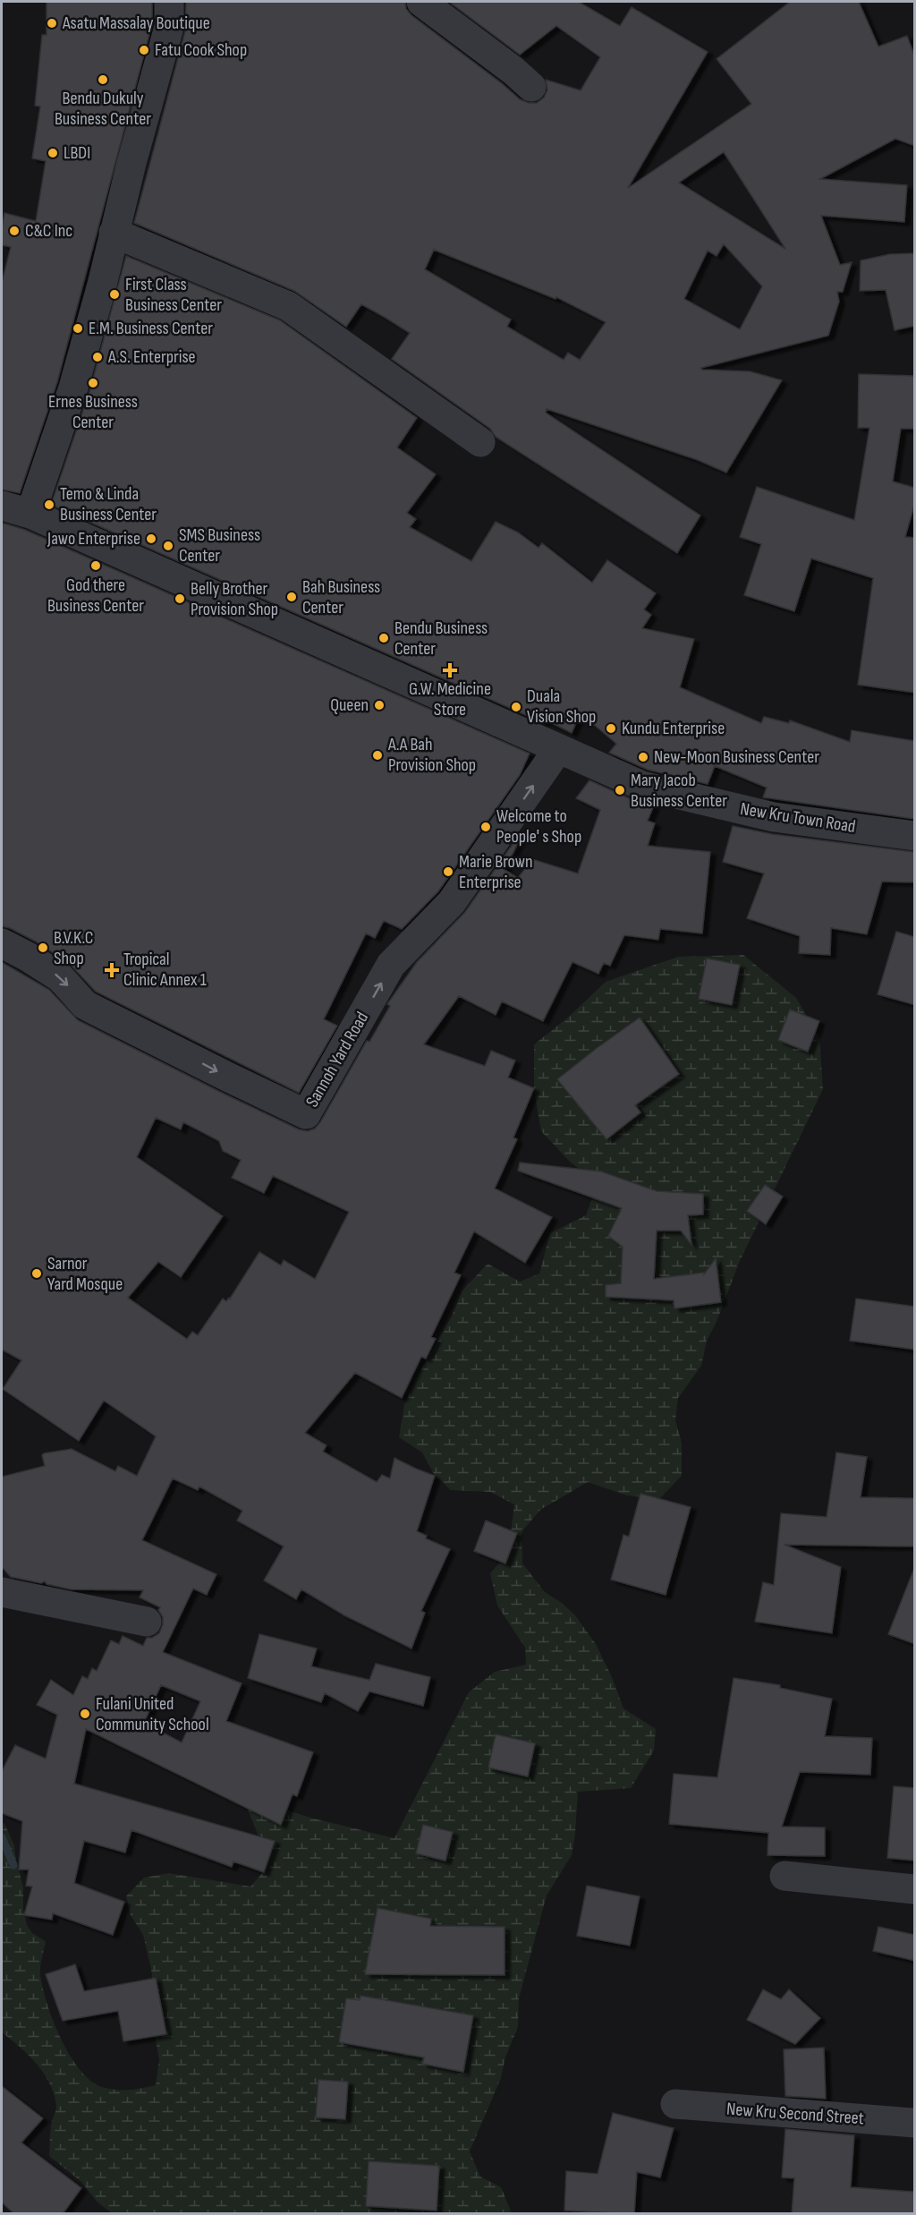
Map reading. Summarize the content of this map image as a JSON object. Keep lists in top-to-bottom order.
{
  "streets": {
    "street": ["New Kru Town Road", "Sannoh Yard Road", "New Kru Second Street"]
  },
  "crossings": [
    ["New Kru Town Road", "Sannoh Yard Road"]
  ],
  "places": {
    "other": [
      "Asatu Massalay Boutique",
      "Fatu Cook Shop",
      "Bendu Dukuly Business Center",
      "LBDI",
      "C&C Inc",
      "First Class Business Center",
      "E.M. Business Center",
      "A.S. Enterprise",
      "Ernes Business Center",
      "Temo & Linda Business Center",
      "Jawo Enterprise",
      "SMS Business Center",
      "God there Business Center",
      "Bah Business Center",
      "Belly Brother Provision Shop",
      "Bendu Business Center",
      "Queen",
      "Duala Vision Shop",
      "Kundu Enterprise",
      "A.A Bah Provision Shop",
      "New-Moon Business Center",
      "Mary Jacob Business Center",
      "Welcome to People' s Shop",
      "Marie Brown Enterprise",
      "B.V.K.C Shop",
      "Sarnor Yard Mosque",
      "Fulani United Community School"
    ],
    "health": ["G.W. Medicine Store", "Tropical Clinic Annex 1"]
  }
}
